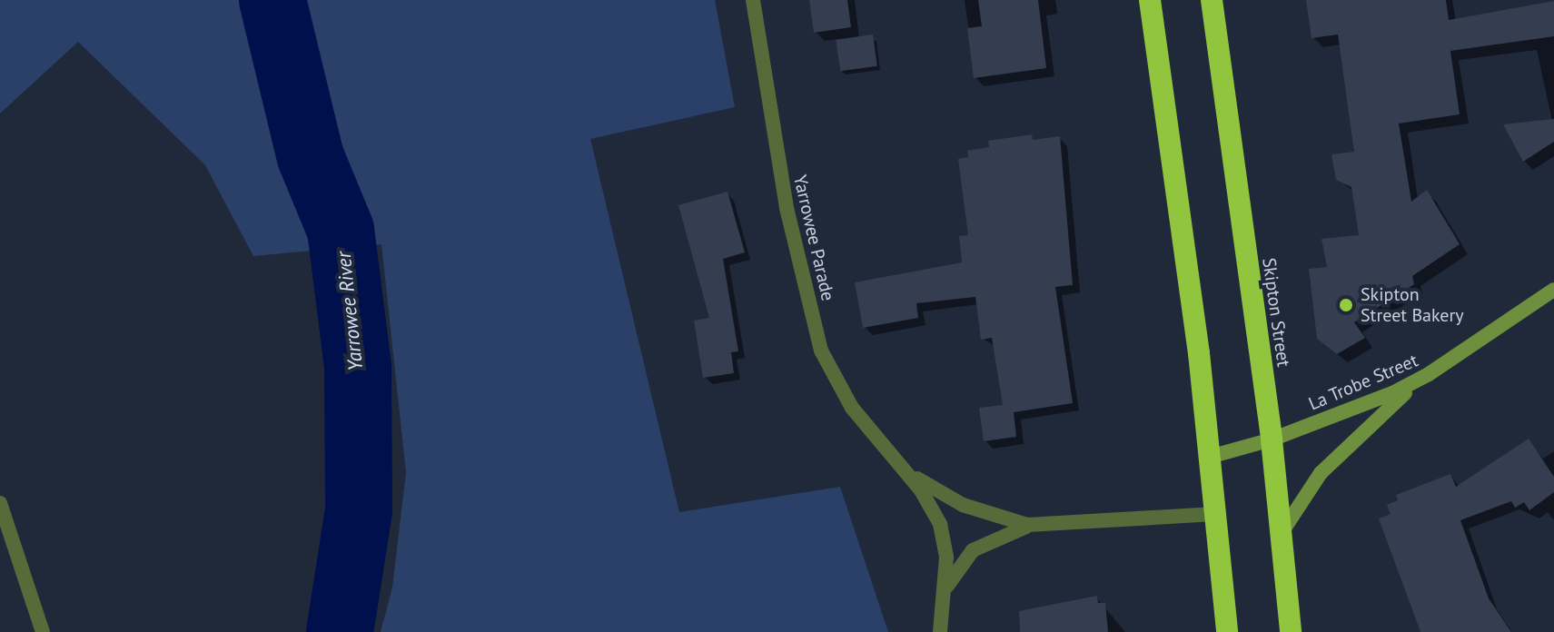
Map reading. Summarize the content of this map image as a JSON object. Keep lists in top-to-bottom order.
{
  "streets": {
    "highway": ["Skipton Street"],
    "main road": ["La Trobe Street"],
    "street": ["Yarrowee Parade"]
  },
  "crossings": [
    ["Skipton Street", "La Trobe Street"]
  ],
  "water": ["Yarrowee River"],
  "places": ["Skipton Street Bakery"]
}
